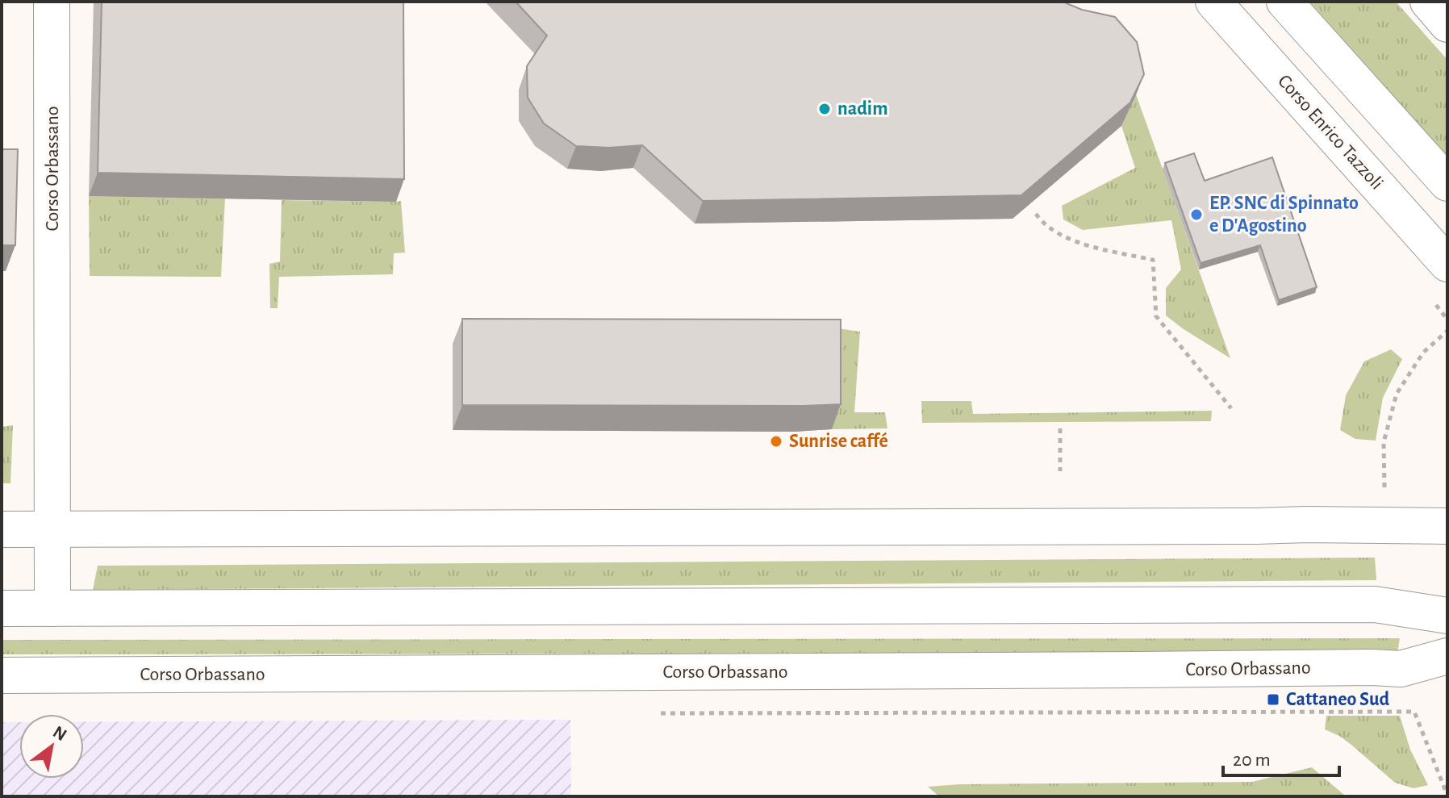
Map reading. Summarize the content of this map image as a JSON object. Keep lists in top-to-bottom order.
{
  "streets": {
    "main road": ["Corso Enrico Tazzoli", "Corso Orbassano"]
  },
  "places": {
    "other": ["nadim", "EP. SNC di Spinnato e D'Agostino", "Sunrise caffé"],
    "transit": ["Cattaneo Sud"]
  },
  "scale_bar": "20 m",
  "north": "top right"
}
